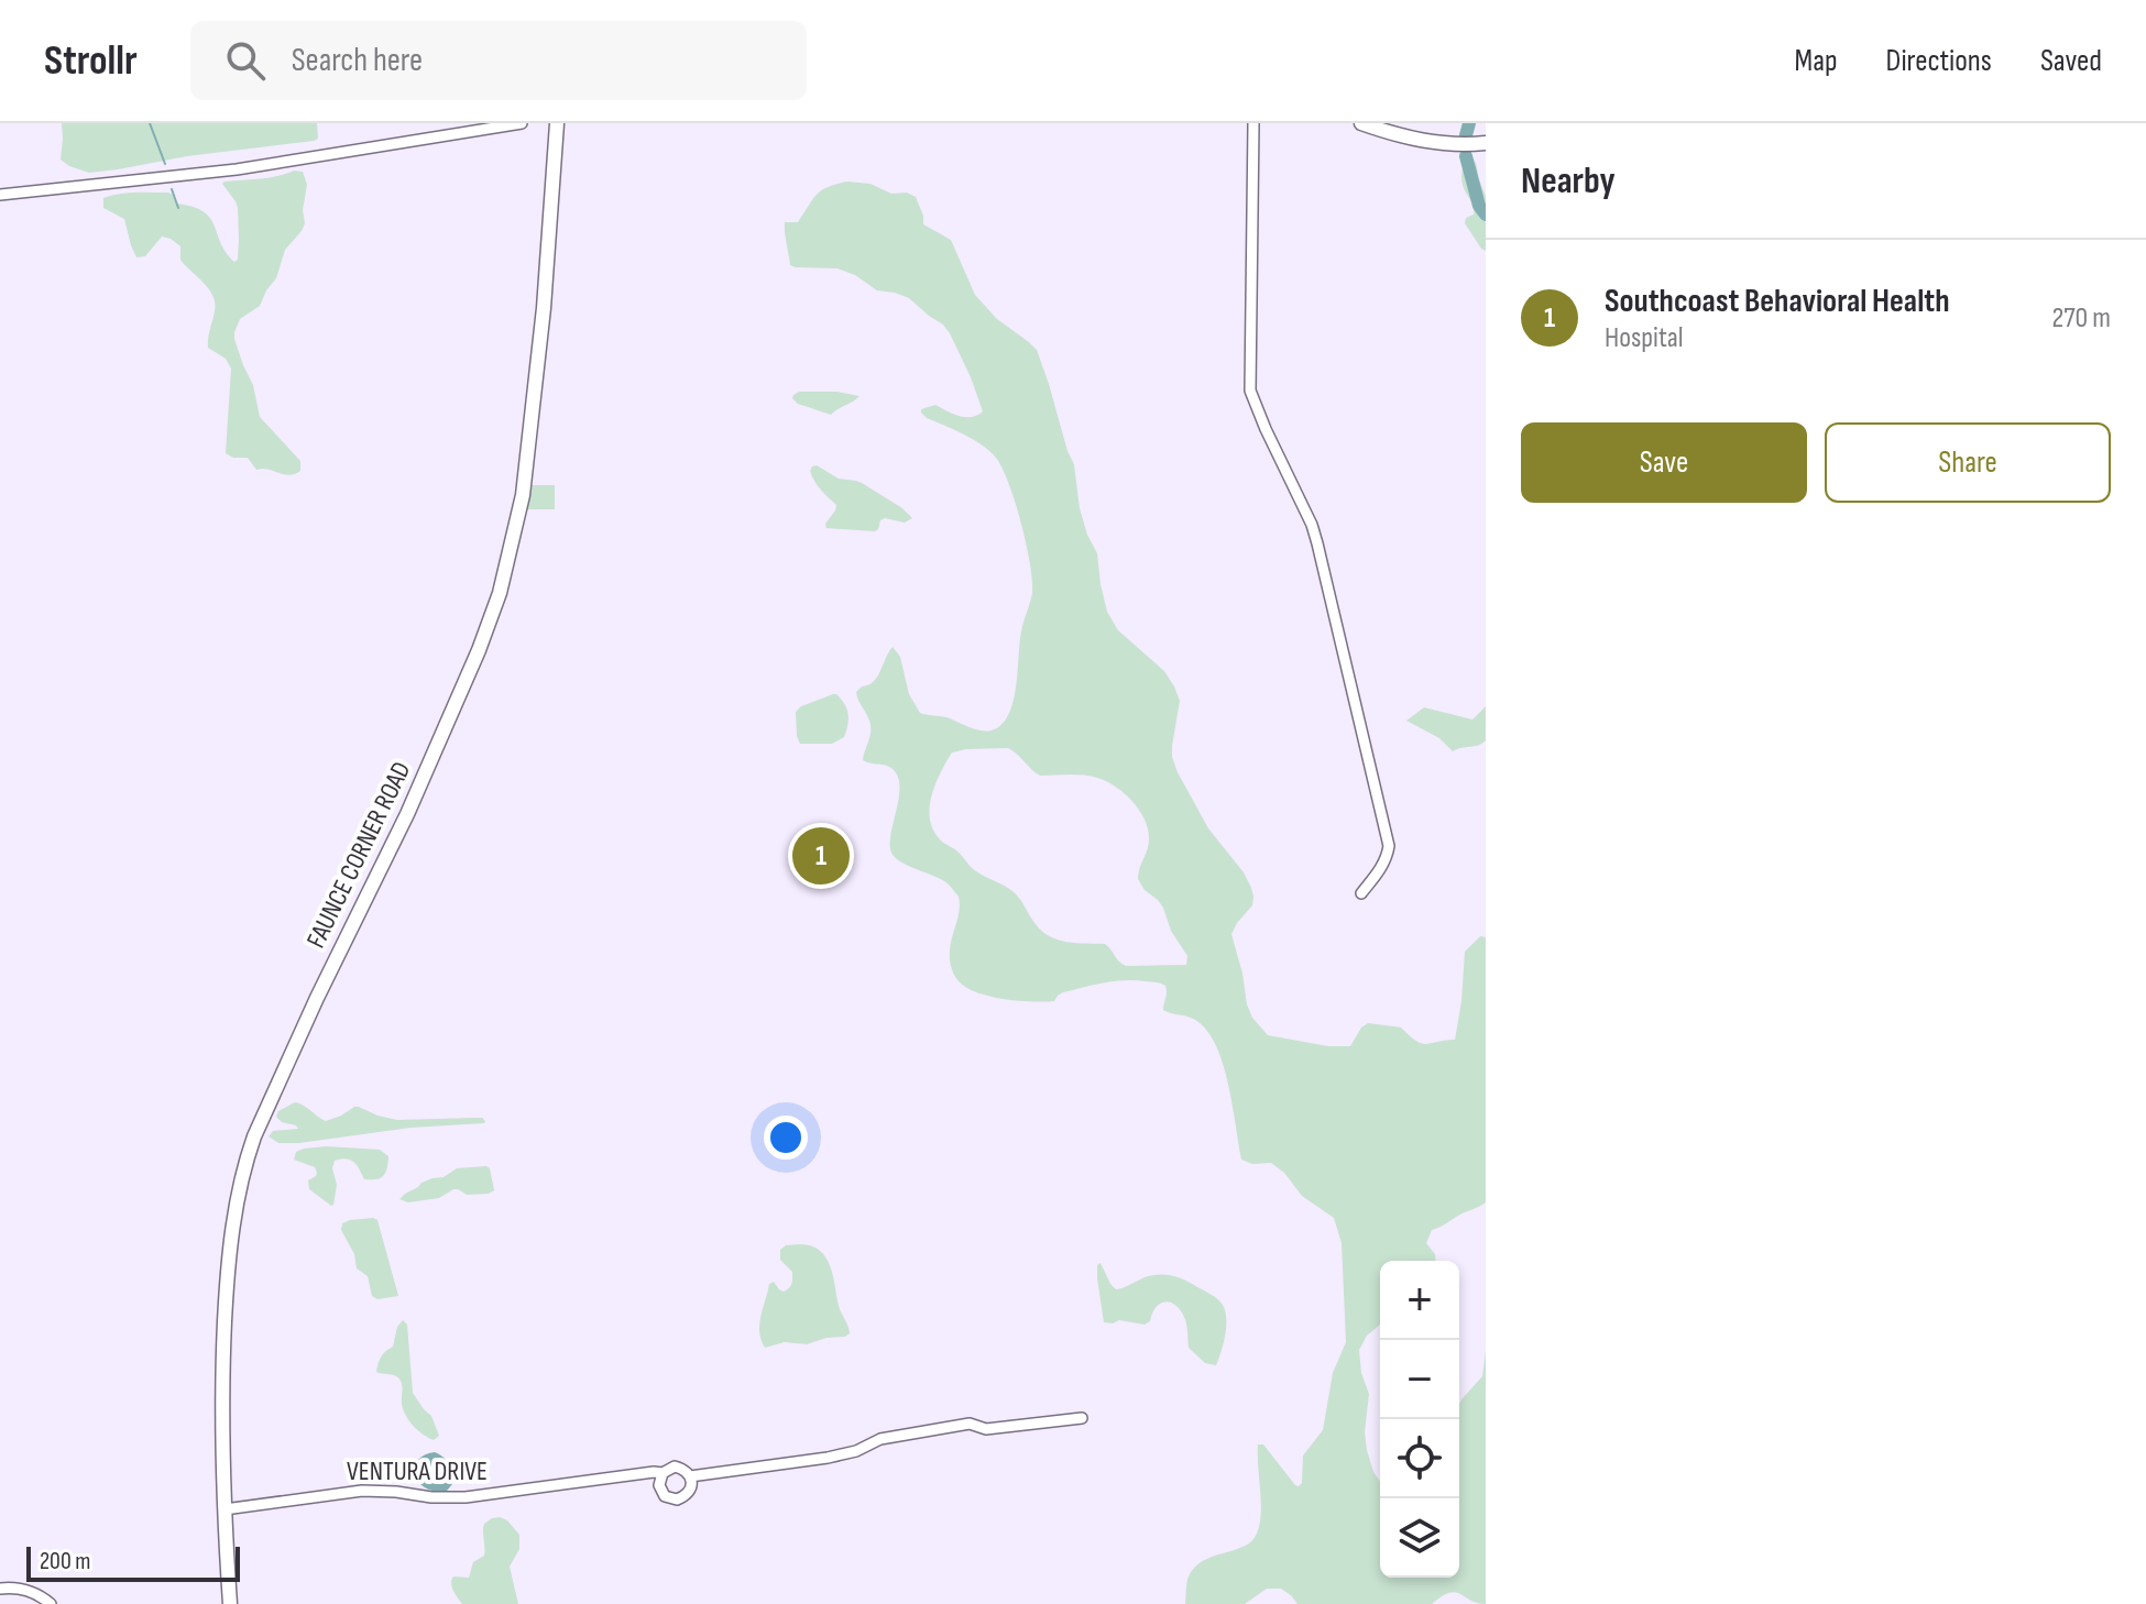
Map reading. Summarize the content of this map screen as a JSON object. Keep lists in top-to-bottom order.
{
  "streets": {
    "main road": ["FAUNCE CORNER ROAD"],
    "street": ["VENTURA DRIVE"]
  },
  "crossings": [
    ["FAUNCE CORNER ROAD", "VENTURA DRIVE"]
  ],
  "scale_bar": "200 m",
  "page": {
    "header": "Strollr",
    "search": "Search here",
    "nav": ["Map", "Directions", "Saved"],
    "heading": "Nearby",
    "list": [
      {
        "mark": "1",
        "name": "Southcoast Behavioral Health",
        "note": "Hospital",
        "value": "270 m"
      }
    ],
    "buttons": ["Save", "Share"],
    "pins": "1",
    "map_buttons": ["+", "−"],
    "scale": "200 m"
  }
}
